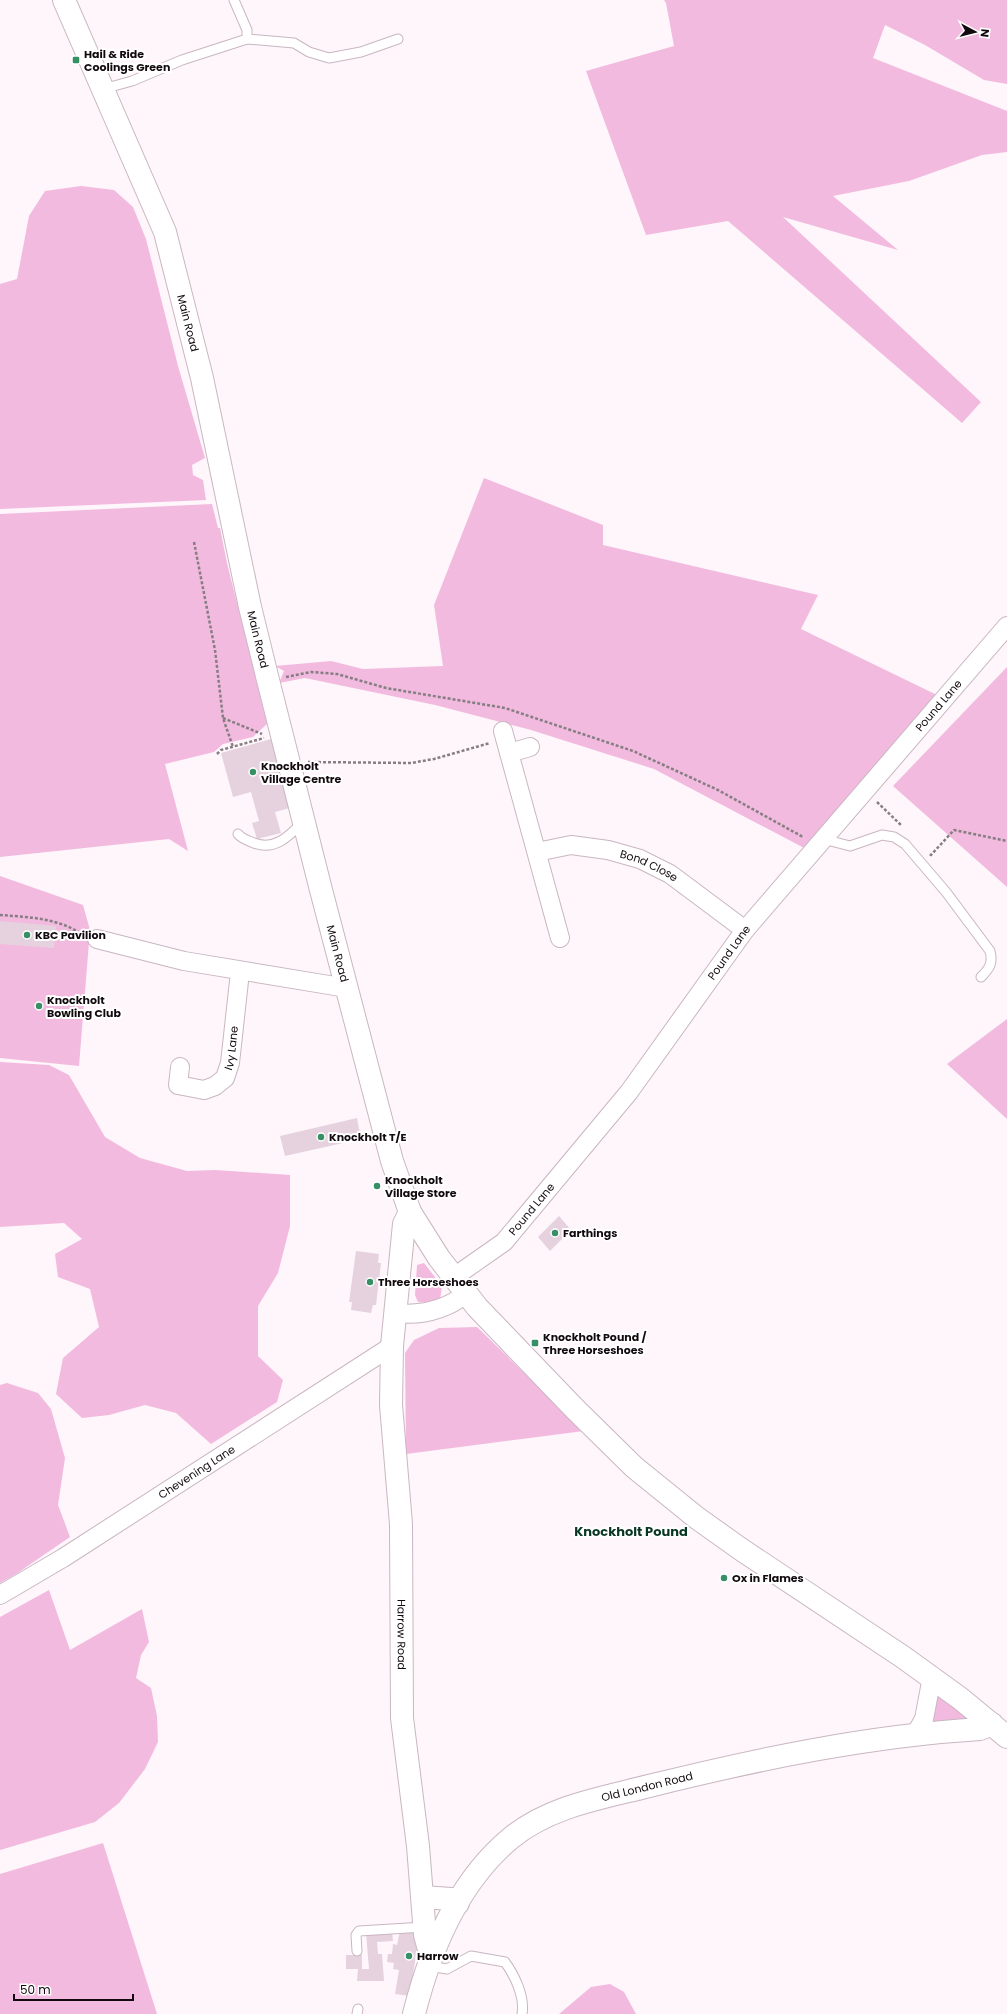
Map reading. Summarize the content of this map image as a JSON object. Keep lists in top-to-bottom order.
{
  "streets": {
    "street": [
      "Main Road",
      "Pound Lane",
      "Bond Close",
      "Ivy Lane",
      "Chevening Lane",
      "Harrow Road",
      "Old London Road"
    ]
  },
  "crossings": [
    ["Main Road", "Pound Lane"],
    ["Main Road", "Harrow Road"],
    ["Main Road", "Old London Road"],
    ["Pound Lane", "Bond Close"],
    ["Pound Lane", "Harrow Road"],
    ["Chevening Lane", "Harrow Road"],
    ["Harrow Road", "Old London Road"]
  ],
  "districts": ["Knockholt Pound"],
  "places": {
    "transit": ["Hail & Ride Coolings Green", "Knockholt Pound / Three Horseshoes"],
    "other": [
      "Knockholt Village Centre",
      "KBC Pavilion",
      "Knockholt Bowling Club",
      "Knockholt T/E",
      "Knockholt Village Store",
      "Farthings",
      "Three Horseshoes",
      "Ox in Flames",
      "Harrow"
    ]
  },
  "scale_bar": "50 m",
  "north": "right"
}
